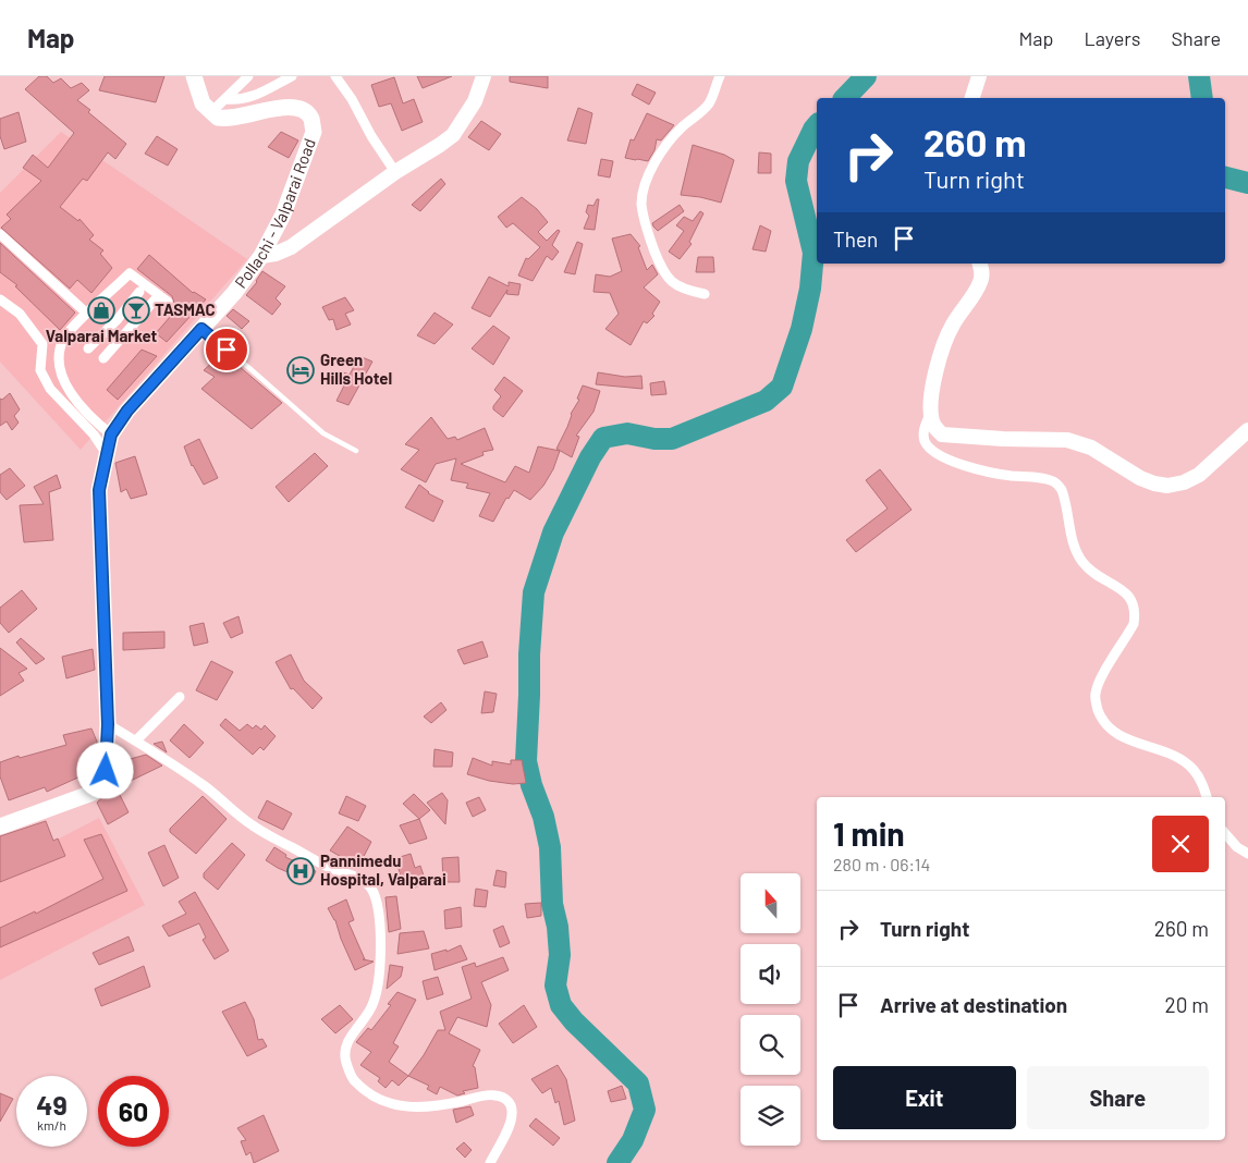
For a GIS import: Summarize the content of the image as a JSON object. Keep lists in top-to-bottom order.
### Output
{
  "streets": {
    "main road": ["Pollachi - Valparai Road"]
  },
  "places": {
    "shop": ["Valparai Market"],
    "bar": ["TASMAC"],
    "hotel": ["Green Hills Hotel"],
    "hospital": ["Pannimedu Hospital, Valparai"]
  },
  "north": "top",
  "page": {
    "header": "Map",
    "nav": ["Map", "Layers", "Share"],
    "turn": ["260 m", "Turn right"],
    "then": "Then",
    "heading": ["1 min", "280 m · 06:14"],
    "list": [
      {
        "name": "Turn right",
        "value": "260 m"
      },
      {
        "name": "Arrive at destination",
        "value": "20 m"
      }
    ],
    "buttons": ["Exit", "Share"],
    "speed": "49 km/h",
    "limit": "60"
  }
}
